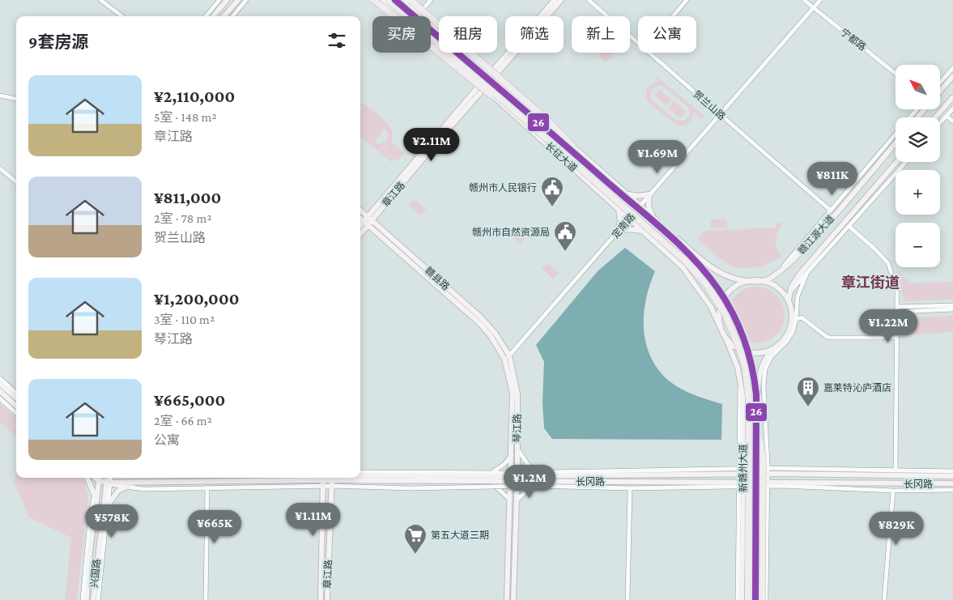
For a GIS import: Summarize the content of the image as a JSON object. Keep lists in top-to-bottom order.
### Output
{
  "streets": {
    "main road": [
      "长征大道",
      "章江路",
      "赣江源大道",
      "赣县路",
      "琴江路",
      "新赣州大道",
      "长冈路",
      "兴国路"
    ],
    "street": ["宁都路", "贺兰山路", "定南路"]
  },
  "crossings": [
    ["宁都路", "定南路"],
    ["贺兰山路", "定南路"],
    ["长征大道", "章江路"],
    ["长征大道", "定南路"],
    ["长征大道", "赣江源大道"],
    ["长征大道", "新赣州大道"],
    ["章江路", "赣县路"],
    ["章江路", "长冈路"],
    ["定南路", "赣县路"],
    ["定南路", "琴江路"],
    ["赣江源大道", "新赣州大道"],
    ["赣县路", "琴江路"],
    ["琴江路", "长冈路"],
    ["新赣州大道", "长冈路"],
    ["长冈路", "兴国路"]
  ],
  "districts": ["章江街道"],
  "places": {
    "public building": ["赣州市人民银行", "赣州市自然资源局"],
    "building": ["嘉莱特沁庐酒店"],
    "supermarket": ["第五大道三期"]
  },
  "lines": ["transit line 26"],
  "north": "top left",
  "page": {
    "chip": [
      "买房",
      "租房",
      "筛选",
      "新上",
      "公寓"
    ],
    "heading": "9套房源",
    "map_buttons": ["+", "−"],
    "list": [
      {
        "name": "¥2,110,000",
        "note": "5室 · 148 m² · 章江路"
      },
      {
        "name": "¥811,000",
        "note": "2室 · 78 m² · 贺兰山路"
      },
      {
        "name": "¥1,200,000",
        "note": "3室 · 110 m² · 琴江路"
      },
      {
        "name": "¥665,000",
        "note": "2室 · 66 m² · 公寓"
      }
    ],
    "price": [
      "¥2.11M",
      "¥1.69M",
      "¥811K",
      "¥1.22M",
      "¥1.2M",
      "¥1.11M",
      "¥578K",
      "¥665K",
      "¥829K"
    ]
  }
}
